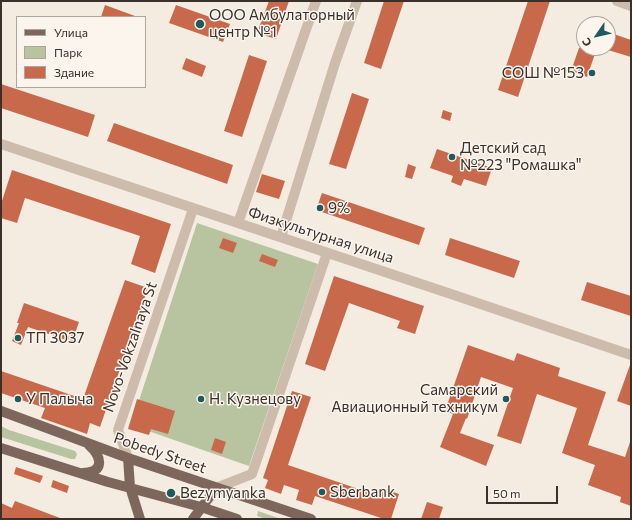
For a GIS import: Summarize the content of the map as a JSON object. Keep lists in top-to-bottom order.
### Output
{
  "streets": {
    "main road": ["Novo-Vokzalnaya St", "Pobedy Street"],
    "street": ["Физкультурная улица"]
  },
  "crossings": [
    ["Физкультурная улица", "Novo-Vokzalnaya St"],
    ["Novo-Vokzalnaya St", "Pobedy Street"]
  ],
  "places": [
    "ООО Амбулаторный центр №1",
    "СОШ №153",
    "Детский сад №223 \"Ромашка\"",
    "9%",
    "ТП 3037",
    "У Палыча",
    "Н. Кузнецову",
    "Самарский Авиационный техникум",
    "Sberbank",
    "Bezymyanka"
  ],
  "legend": ["Улица", "Парк", "Здание"],
  "scale_bar": "50 m",
  "north": "bottom left"
}
